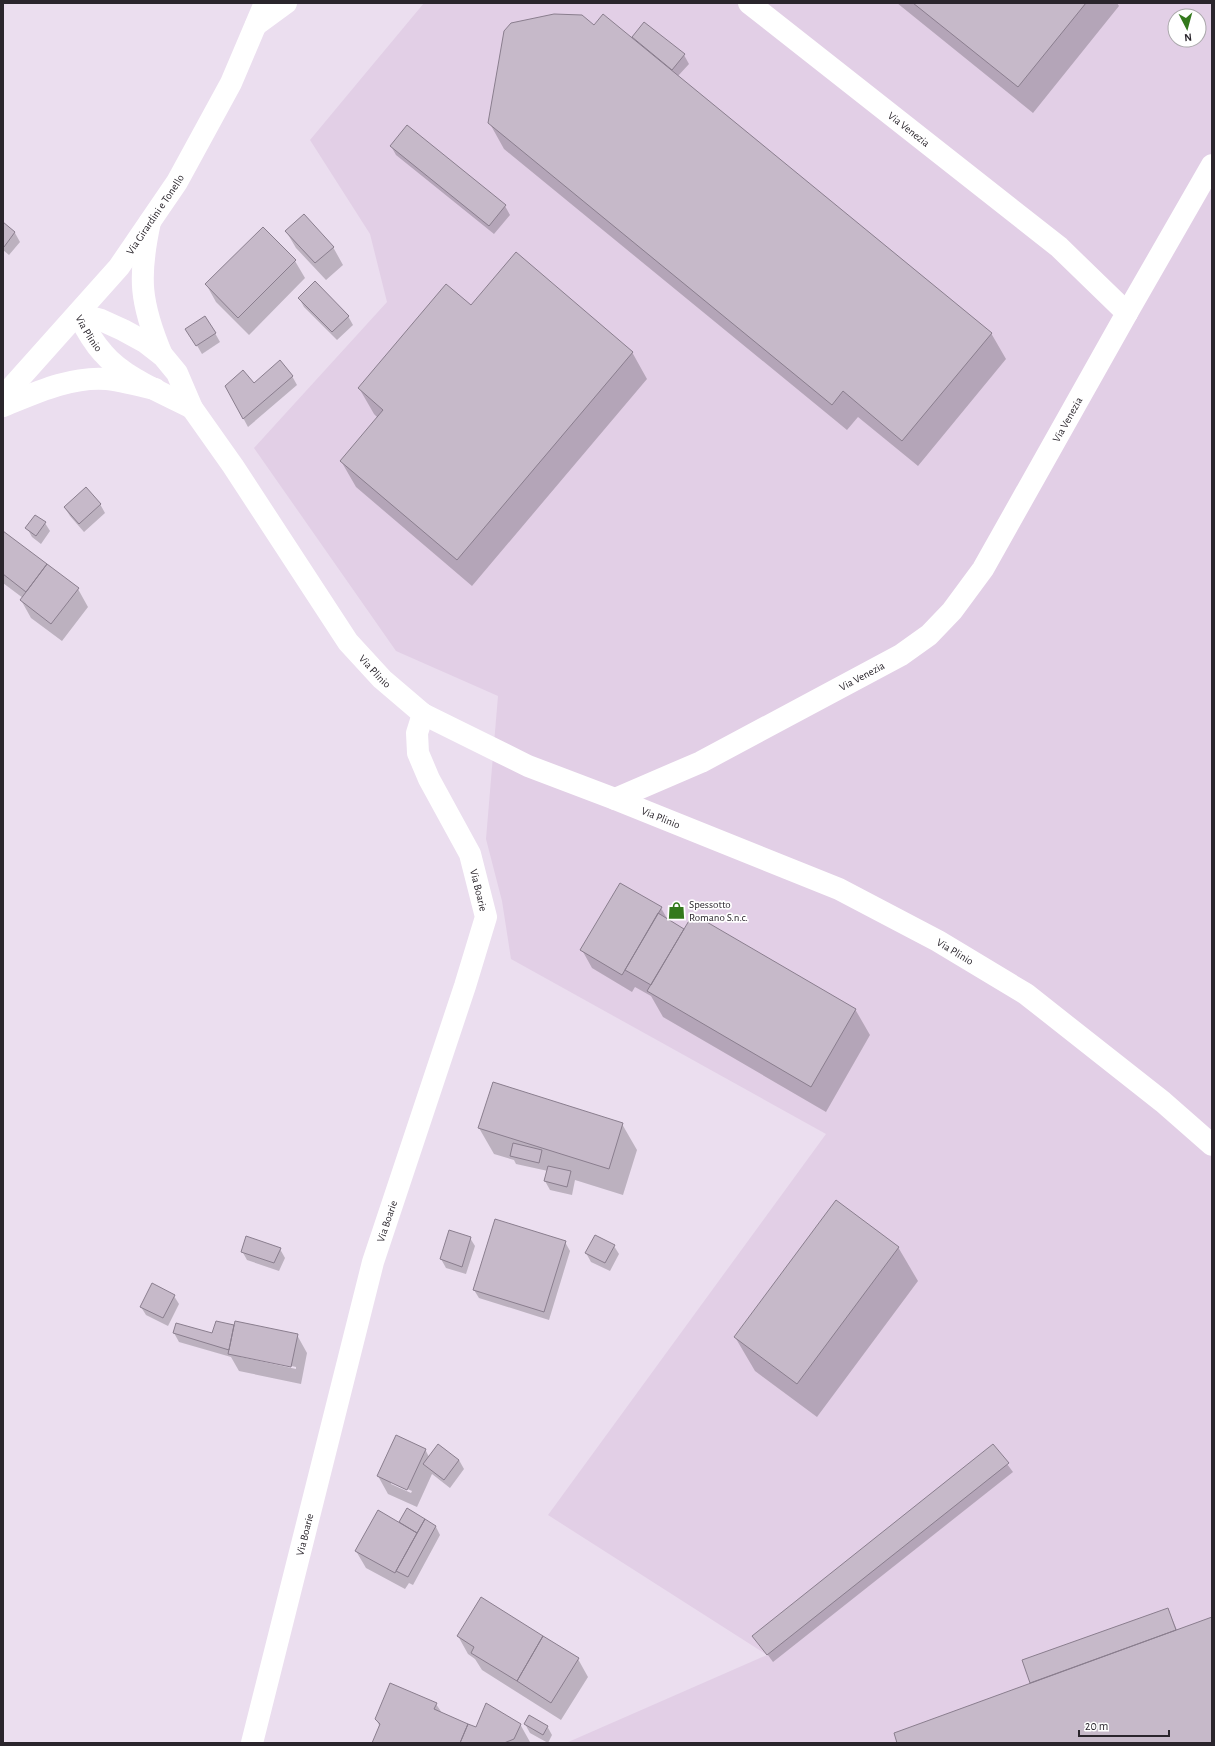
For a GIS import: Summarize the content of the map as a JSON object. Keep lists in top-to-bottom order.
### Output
{
  "streets": {
    "street": [
      "Via Venezia",
      "Via Girardini e Tonello",
      "Via Plinio",
      "Via Boarie"
    ]
  },
  "crossings": [
    ["Via Venezia", "Via Plinio"],
    ["Via Girardini e Tonello", "Via Plinio"],
    ["Via Plinio", "Via Boarie"]
  ],
  "places": {
    "shop": ["Spessotto Romano S.n.c."]
  },
  "scale_bar": "20 m",
  "north": "bottom"
}
